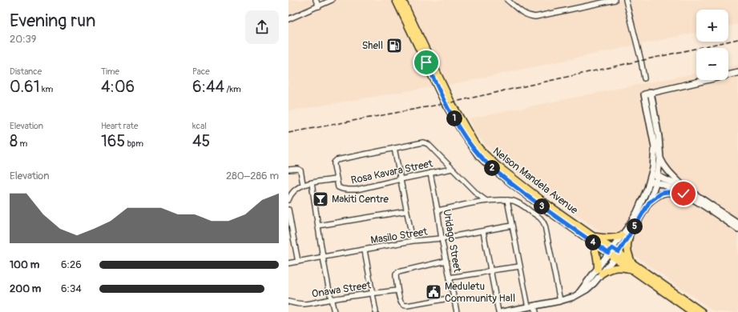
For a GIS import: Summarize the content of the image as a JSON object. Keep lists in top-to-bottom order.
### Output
{
  "streets": {
    "main road": ["Nelson Mandela Avenue"],
    "street": [
      "Rosa Kavara Street",
      "Masilo Street",
      "Uridago Street",
      "Onawa Street"
    ]
  },
  "crossings": [
    ["Rosa Kavara Street", "Uridago Street"],
    ["Masilo Street", "Uridago Street"]
  ],
  "places": {
    "fuel station": ["Shell"],
    "bar": ["Makiti Centre"],
    "public building": ["Meduletu Community Hall"]
  },
  "page": {
    "heading": ["Evening run", "20:39"],
    "map_buttons": ["+", "−"],
    "stats": [
      ["Distance", "0.61 km"],
      ["Time", "4:06"],
      ["Pace", "6:44 /km"],
      ["Elevation", "8 m"],
      ["Heart rate", "165 bpm"],
      ["kcal", "45"]
    ],
    "pins": [
      "1",
      "2",
      "3",
      "5",
      "4"
    ],
    "chart": ["Elevation", "280–286 m"],
    "list": [
      {
        "name": "100 m",
        "note": "6:26"
      },
      {
        "name": "200 m",
        "note": "6:34"
      }
    ]
  }
}
